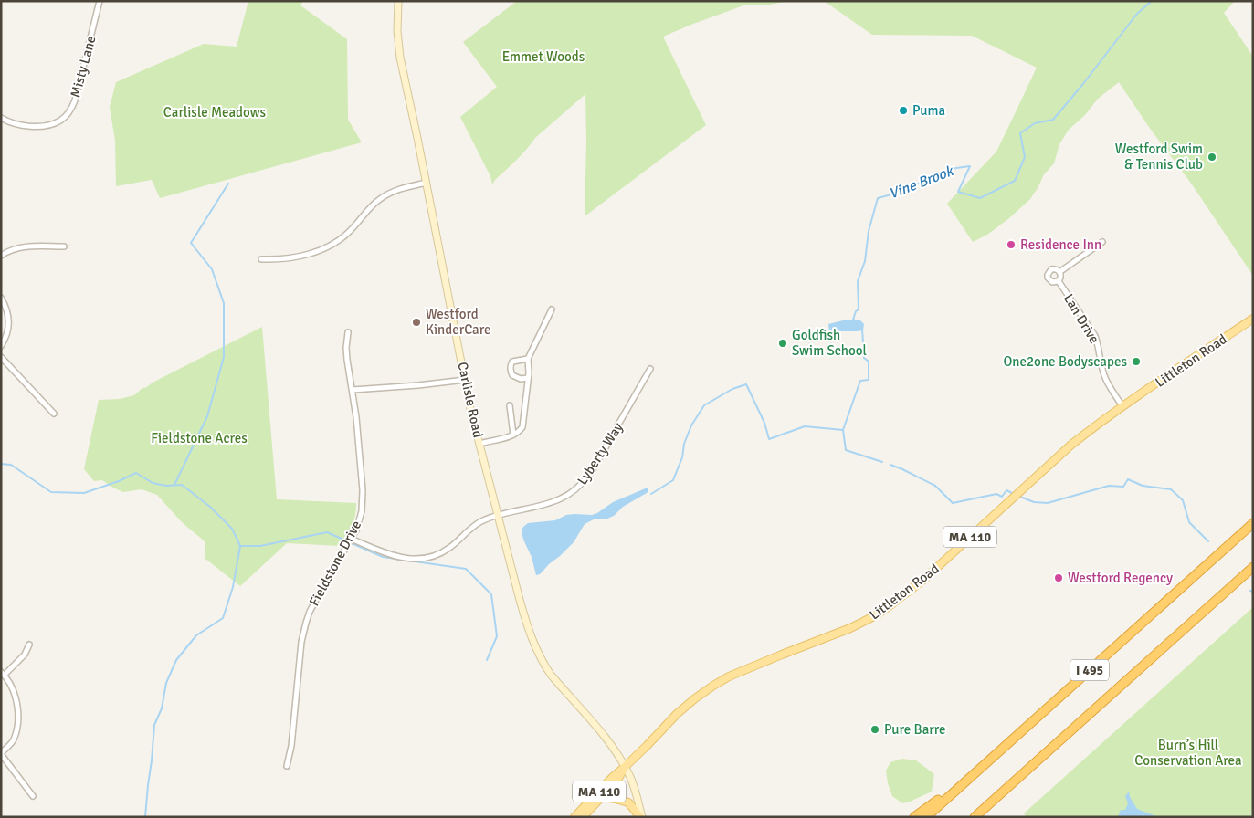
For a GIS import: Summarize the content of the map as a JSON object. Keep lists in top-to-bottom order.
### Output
{
  "streets": {
    "highway": ["I 495"],
    "main road": ["Littleton Road", "Carlisle Road", "MA 110"],
    "street": [
      "Misty Lane",
      "Lan Drive",
      "Lyberty Way",
      "Fieldstone Drive"
    ]
  },
  "crossings": [
    ["Lan Drive", "Littleton Road"],
    ["Littleton Road", "Carlisle Road"],
    ["Carlisle Road", "Lyberty Way"],
    ["Lyberty Way", "Fieldstone Drive"]
  ],
  "water": ["Vine Brook"],
  "parks": [
    "Emmet Woods",
    "Carlisle Meadows",
    "Fieldstone Acres",
    "Burn’s Hill Conservation Area"
  ],
  "places": [
    "Puma",
    "Westford Swim & Tennis Club",
    "Residence Inn",
    "Westford KinderCare",
    "Goldfish Swim School",
    "One2one Bodyscapes",
    "Westford Regency",
    "Pure Barre"
  ]
}
